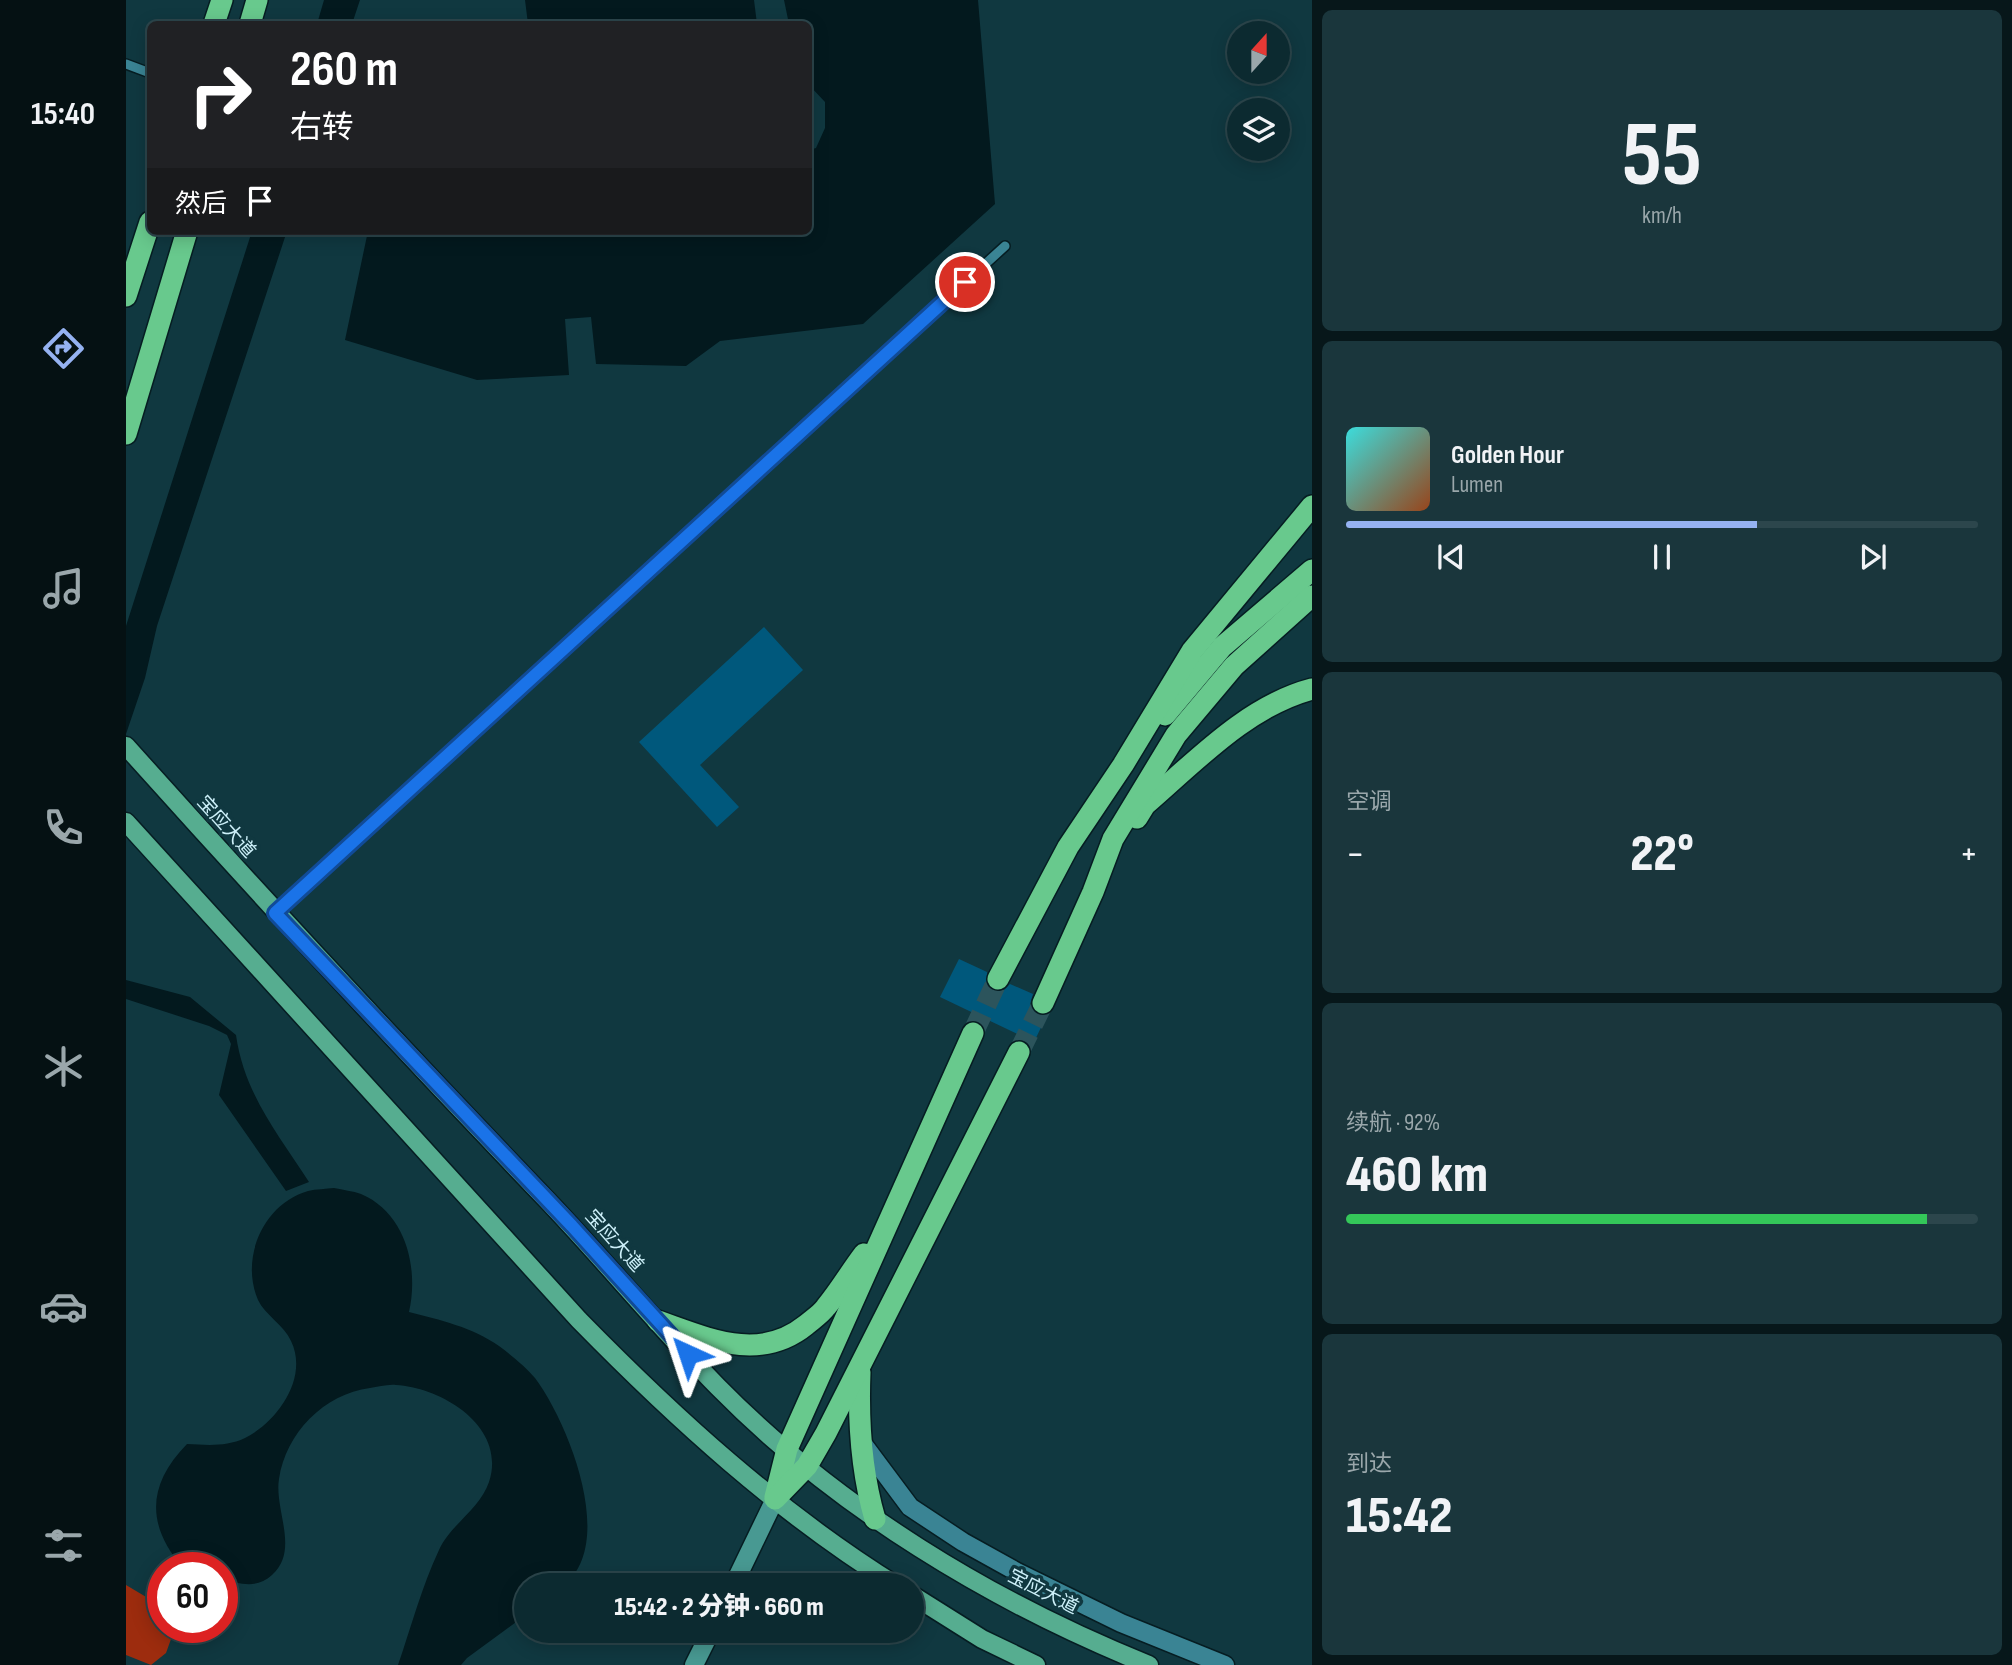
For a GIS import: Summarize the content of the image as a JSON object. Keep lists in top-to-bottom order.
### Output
{
  "streets": {
    "main road": ["宝应大道"]
  },
  "north": "top",
  "page": {
    "tabs": "15:40",
    "tile": [
      ["55", "km/h"],
      "空调",
      ["续航 · 92%", "460 km"],
      ["到达", "15:42"]
    ],
    "turn": ["260 m", "右转"],
    "then": "然后",
    "song": ["Golden Hour", "Lumen"],
    "heat": ["−", "22°", "+"],
    "limit": "60",
    "trip": "15:42 · 2 分钟 · 660 m"
  }
}
